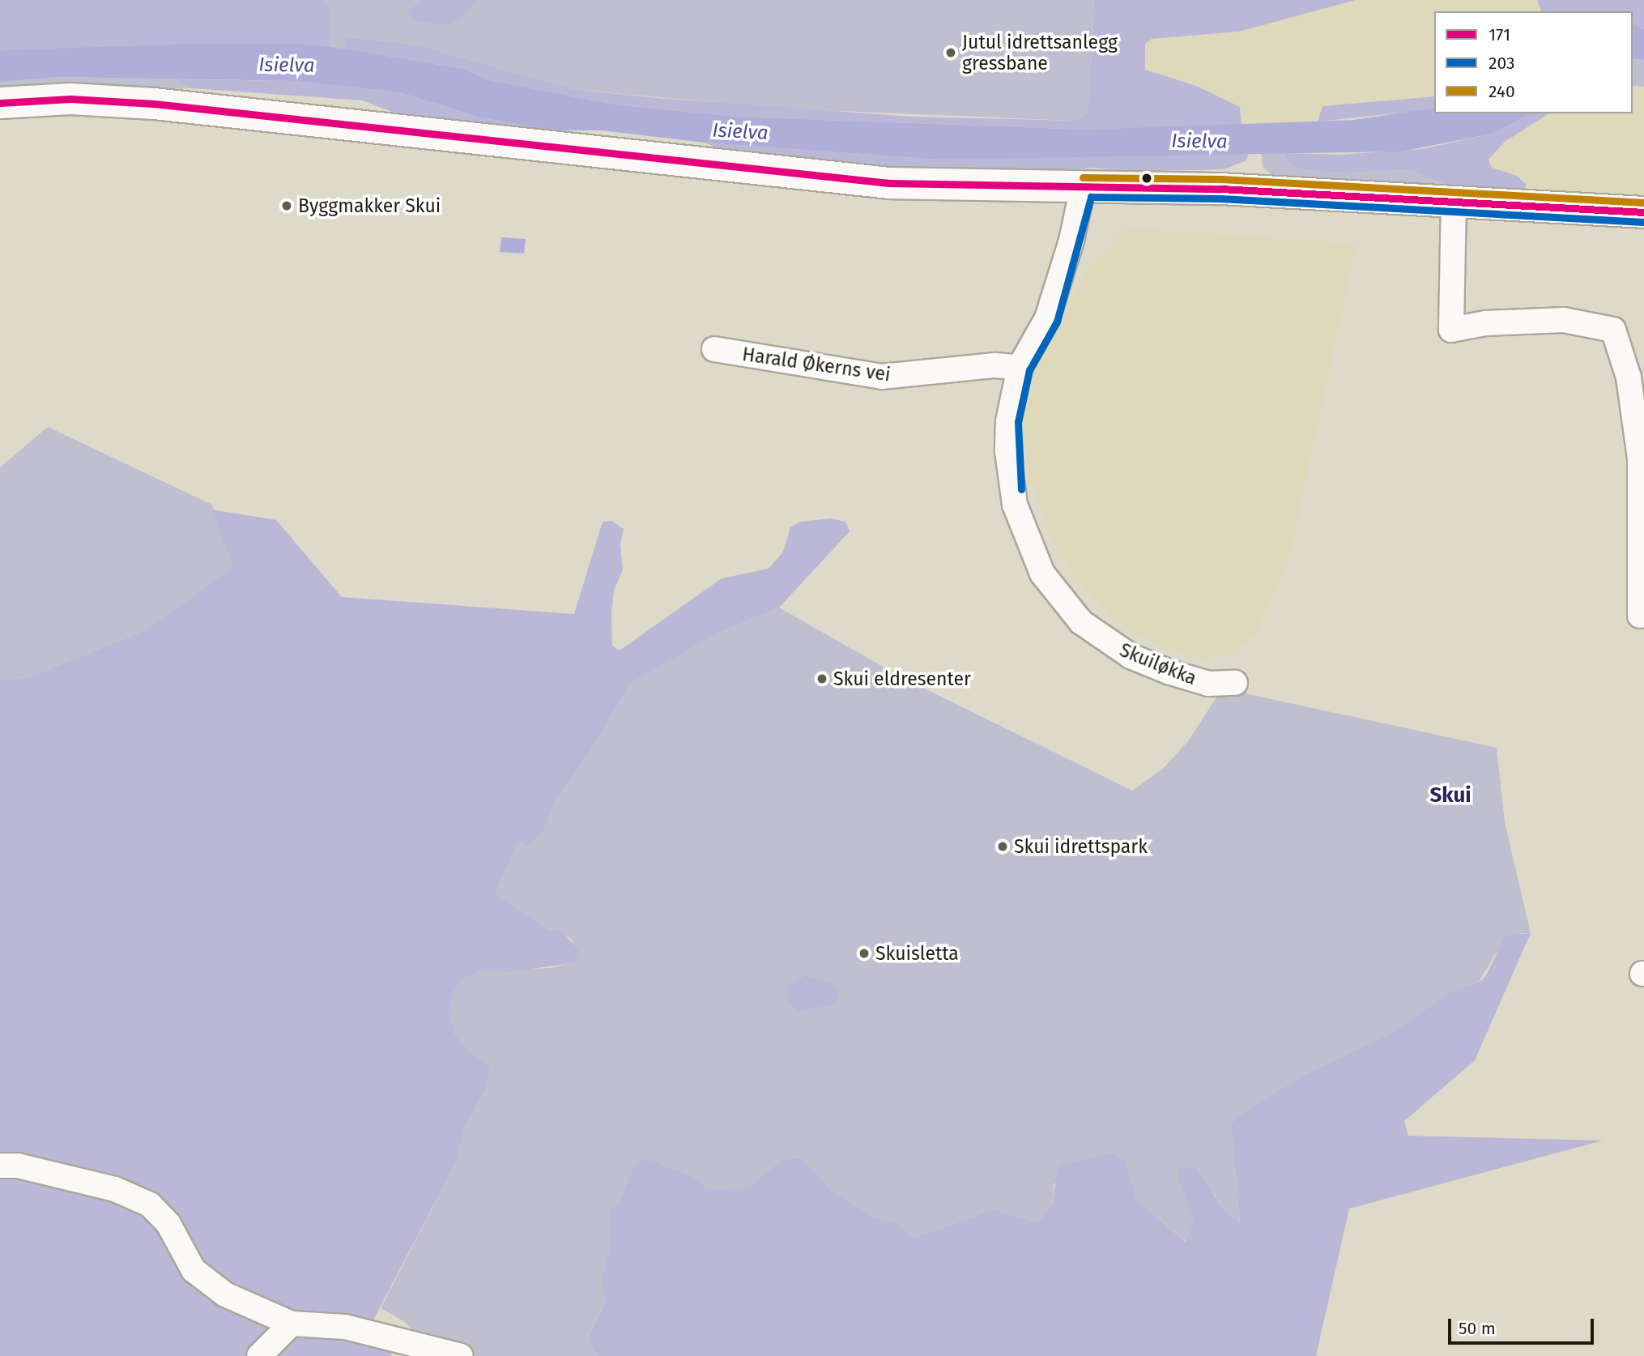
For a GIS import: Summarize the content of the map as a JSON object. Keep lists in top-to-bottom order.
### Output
{
  "streets": {
    "street": ["Harald Økerns vei", "Skuiløkka"]
  },
  "crossings": [
    ["Harald Økerns vei", "Skuiløkka"]
  ],
  "districts": ["Skui"],
  "water": ["Isielva"],
  "places": [
    "Jutul idrettsanlegg gressbane",
    "Byggmakker Skui",
    "Skui eldresenter",
    "Skui idrettspark",
    "Skuisletta"
  ],
  "lines": ["transit line 171", "transit line 240", "transit line 203"],
  "legend": ["171", "203", "240"],
  "scale_bar": "50 m"
}
